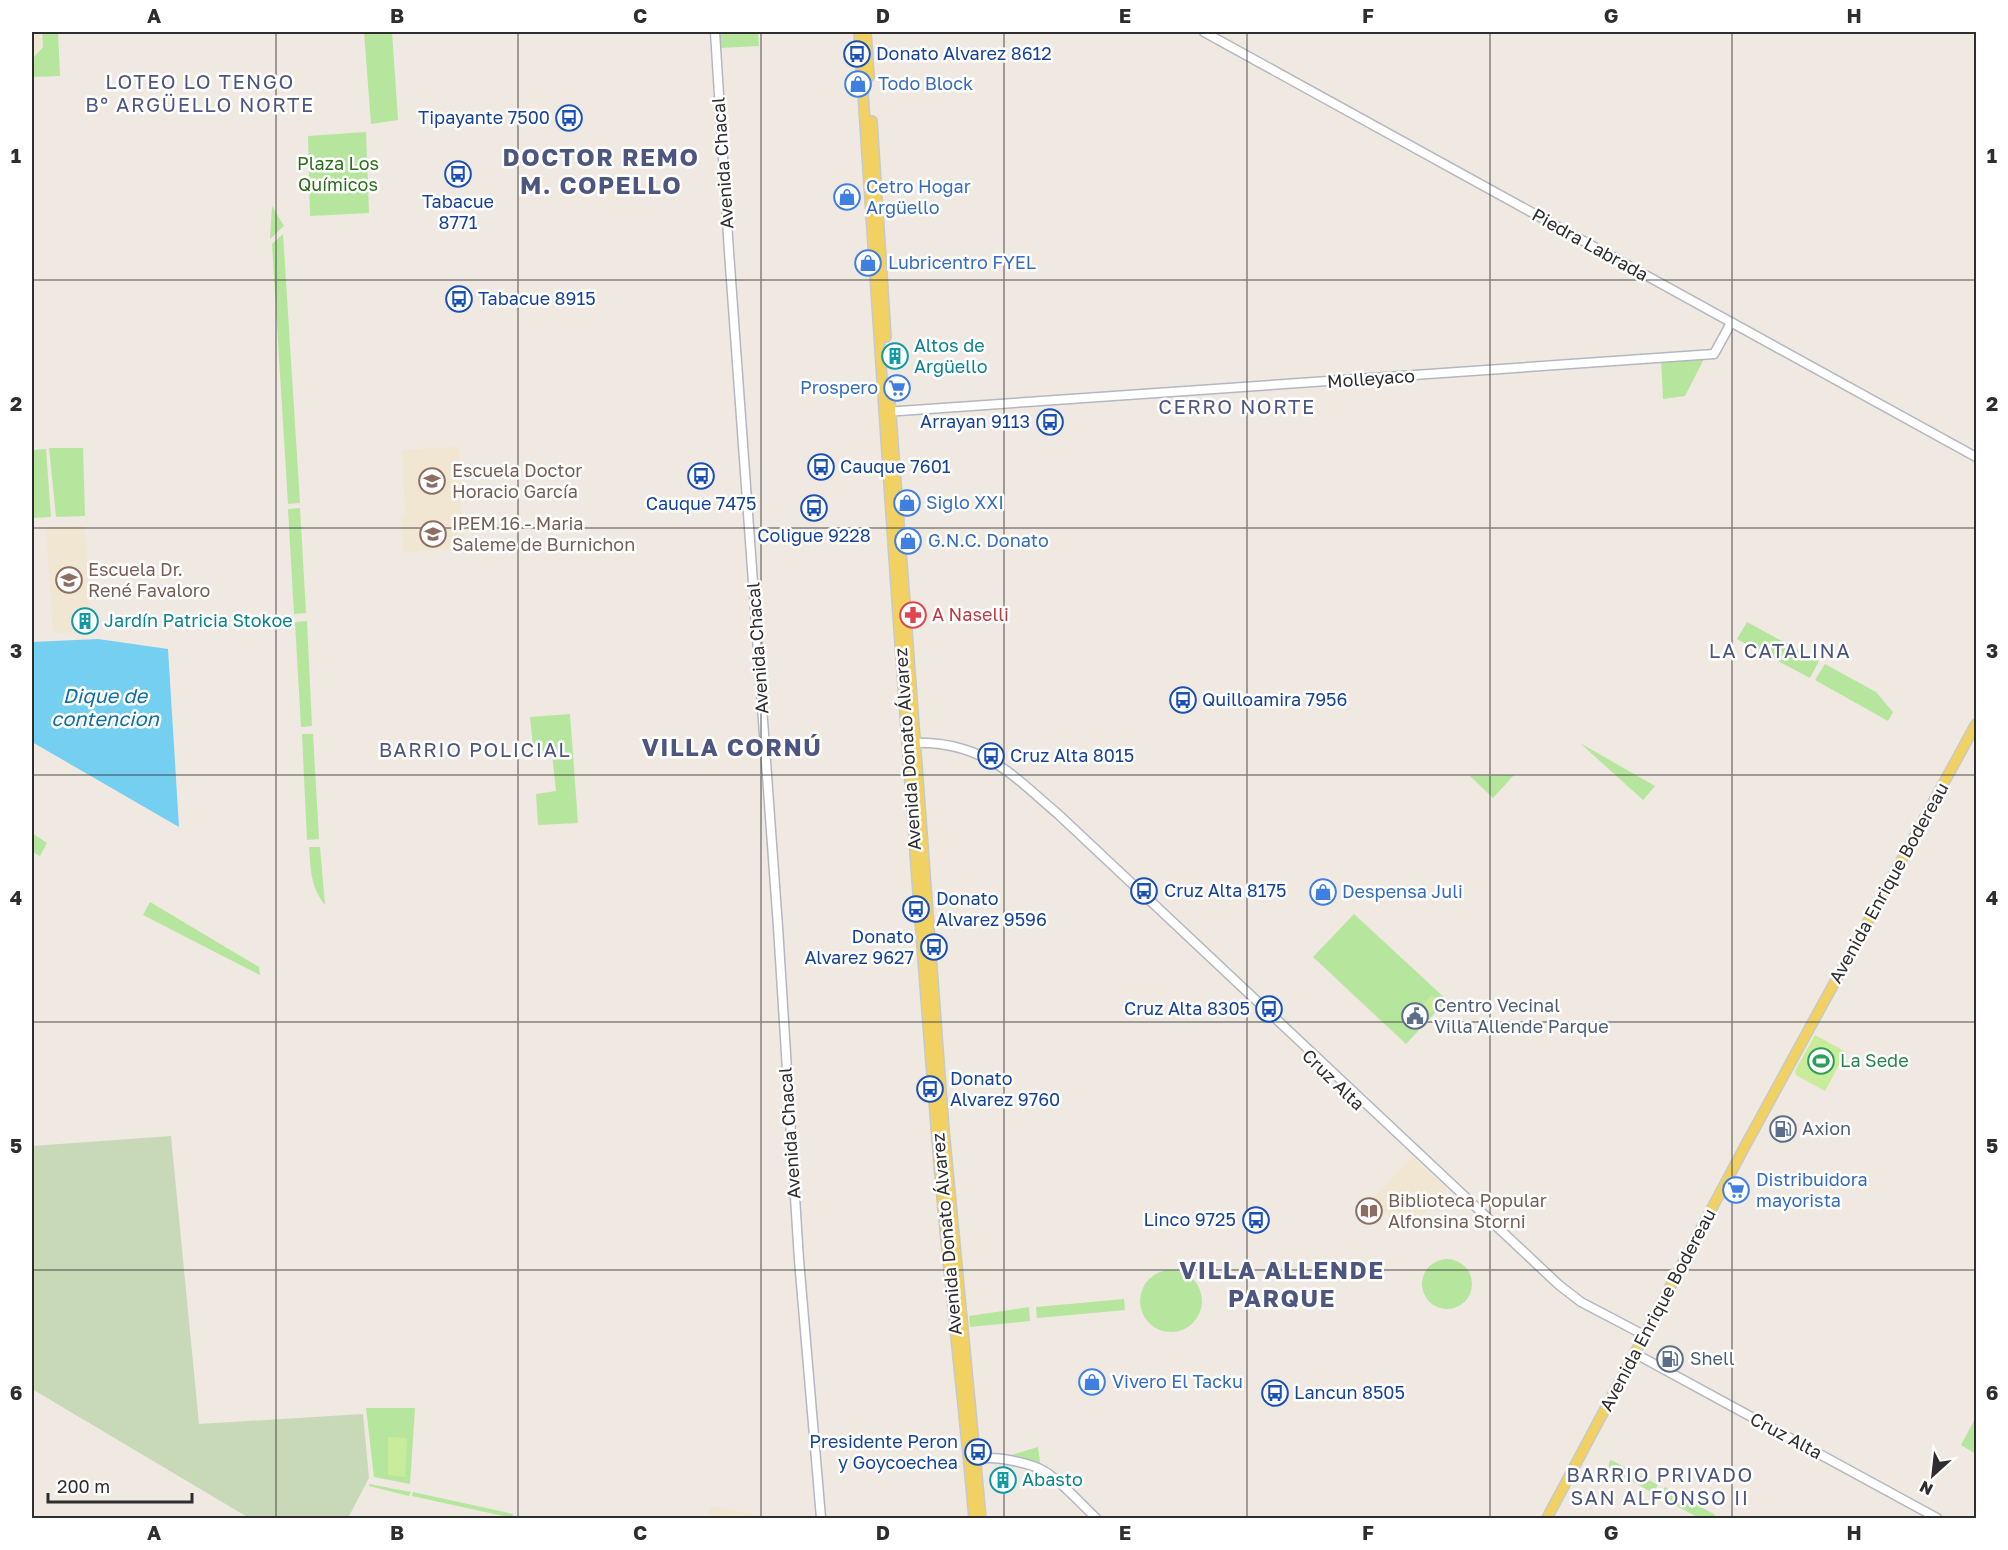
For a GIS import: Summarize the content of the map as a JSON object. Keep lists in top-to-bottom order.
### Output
{
  "streets": {
    "main road": [
      "Avenida Chacal",
      "Piedra Labrada",
      "Molleyaco",
      "Avenida Donato Álvarez",
      "Avenida Enrique Bodereau",
      "Cruz Alta"
    ]
  },
  "crossings": [
    ["Piedra Labrada", "Molleyaco"],
    ["Molleyaco", "Avenida Donato Álvarez"],
    ["Avenida Donato Álvarez", "Cruz Alta"],
    ["Avenida Enrique Bodereau", "Cruz Alta"]
  ],
  "districts": [
    "LOTEO LO TENGO B° ARGÜELLO NORTE",
    "DOCTOR REMO M. COPELLO",
    "CERRO NORTE",
    "LA CATALINA",
    "VILLA CORNÚ",
    "BARRIO POLICIAL",
    "VILLA ALLENDE PARQUE",
    "BARRIO PRIVADO SAN ALFONSO II"
  ],
  "water": ["Dique de contencion"],
  "parks": ["Plaza Los Químicos"],
  "places": {
    "bus stop": [
      "Donato Alvarez 8612",
      "Tipayante 7500",
      "Tabacue 8771",
      "Tabacue 8915",
      "Arrayan 9113",
      "Cauque 7601",
      "Cauque 7475",
      "Coligue 9228",
      "Quilloamira 7956",
      "Cruz Alta 8015",
      "Cruz Alta 8175",
      "Donato Alvarez 9596",
      "Donato Alvarez 9627",
      "Cruz Alta 8305",
      "Donato Alvarez 9760",
      "Linco 9725",
      "Lancun 8505",
      "Presidente Peron y Goycoechea"
    ],
    "shop": [
      "Todo Block",
      "Cetro Hogar Argüello",
      "Lubricentro FYEL",
      "Siglo XXI",
      "G.N.C. Donato",
      "Despensa Juli",
      "Vivero El Tacku"
    ],
    "building": ["Altos de Argüello", "Jardín Patricia Stokoe", "Abasto"],
    "supermarket": ["Prospero", "Distribuidora mayorista"],
    "school or university": ["Escuela Doctor Horacio García", "IPEM 16 - Maria Saleme de Burnichon", "Escuela Dr. René Favaloro"],
    "pharmacy": ["A Naselli"],
    "public building": ["Centro Vecinal Villa Allende Parque"],
    "sports": ["La Sede"],
    "fuel station": ["Axion", "Shell"],
    "library": ["Biblioteca Popular Alfonsina Storni"]
  },
  "scale_bar": "200 m",
  "north": "bottom left",
  "grid": {
    "columns": [
      "A",
      "B",
      "C",
      "D",
      "E",
      "F",
      "G",
      "H"
    ],
    "rows": [
      "1",
      "2",
      "3",
      "4",
      "5",
      "6"
    ]
  }
}
